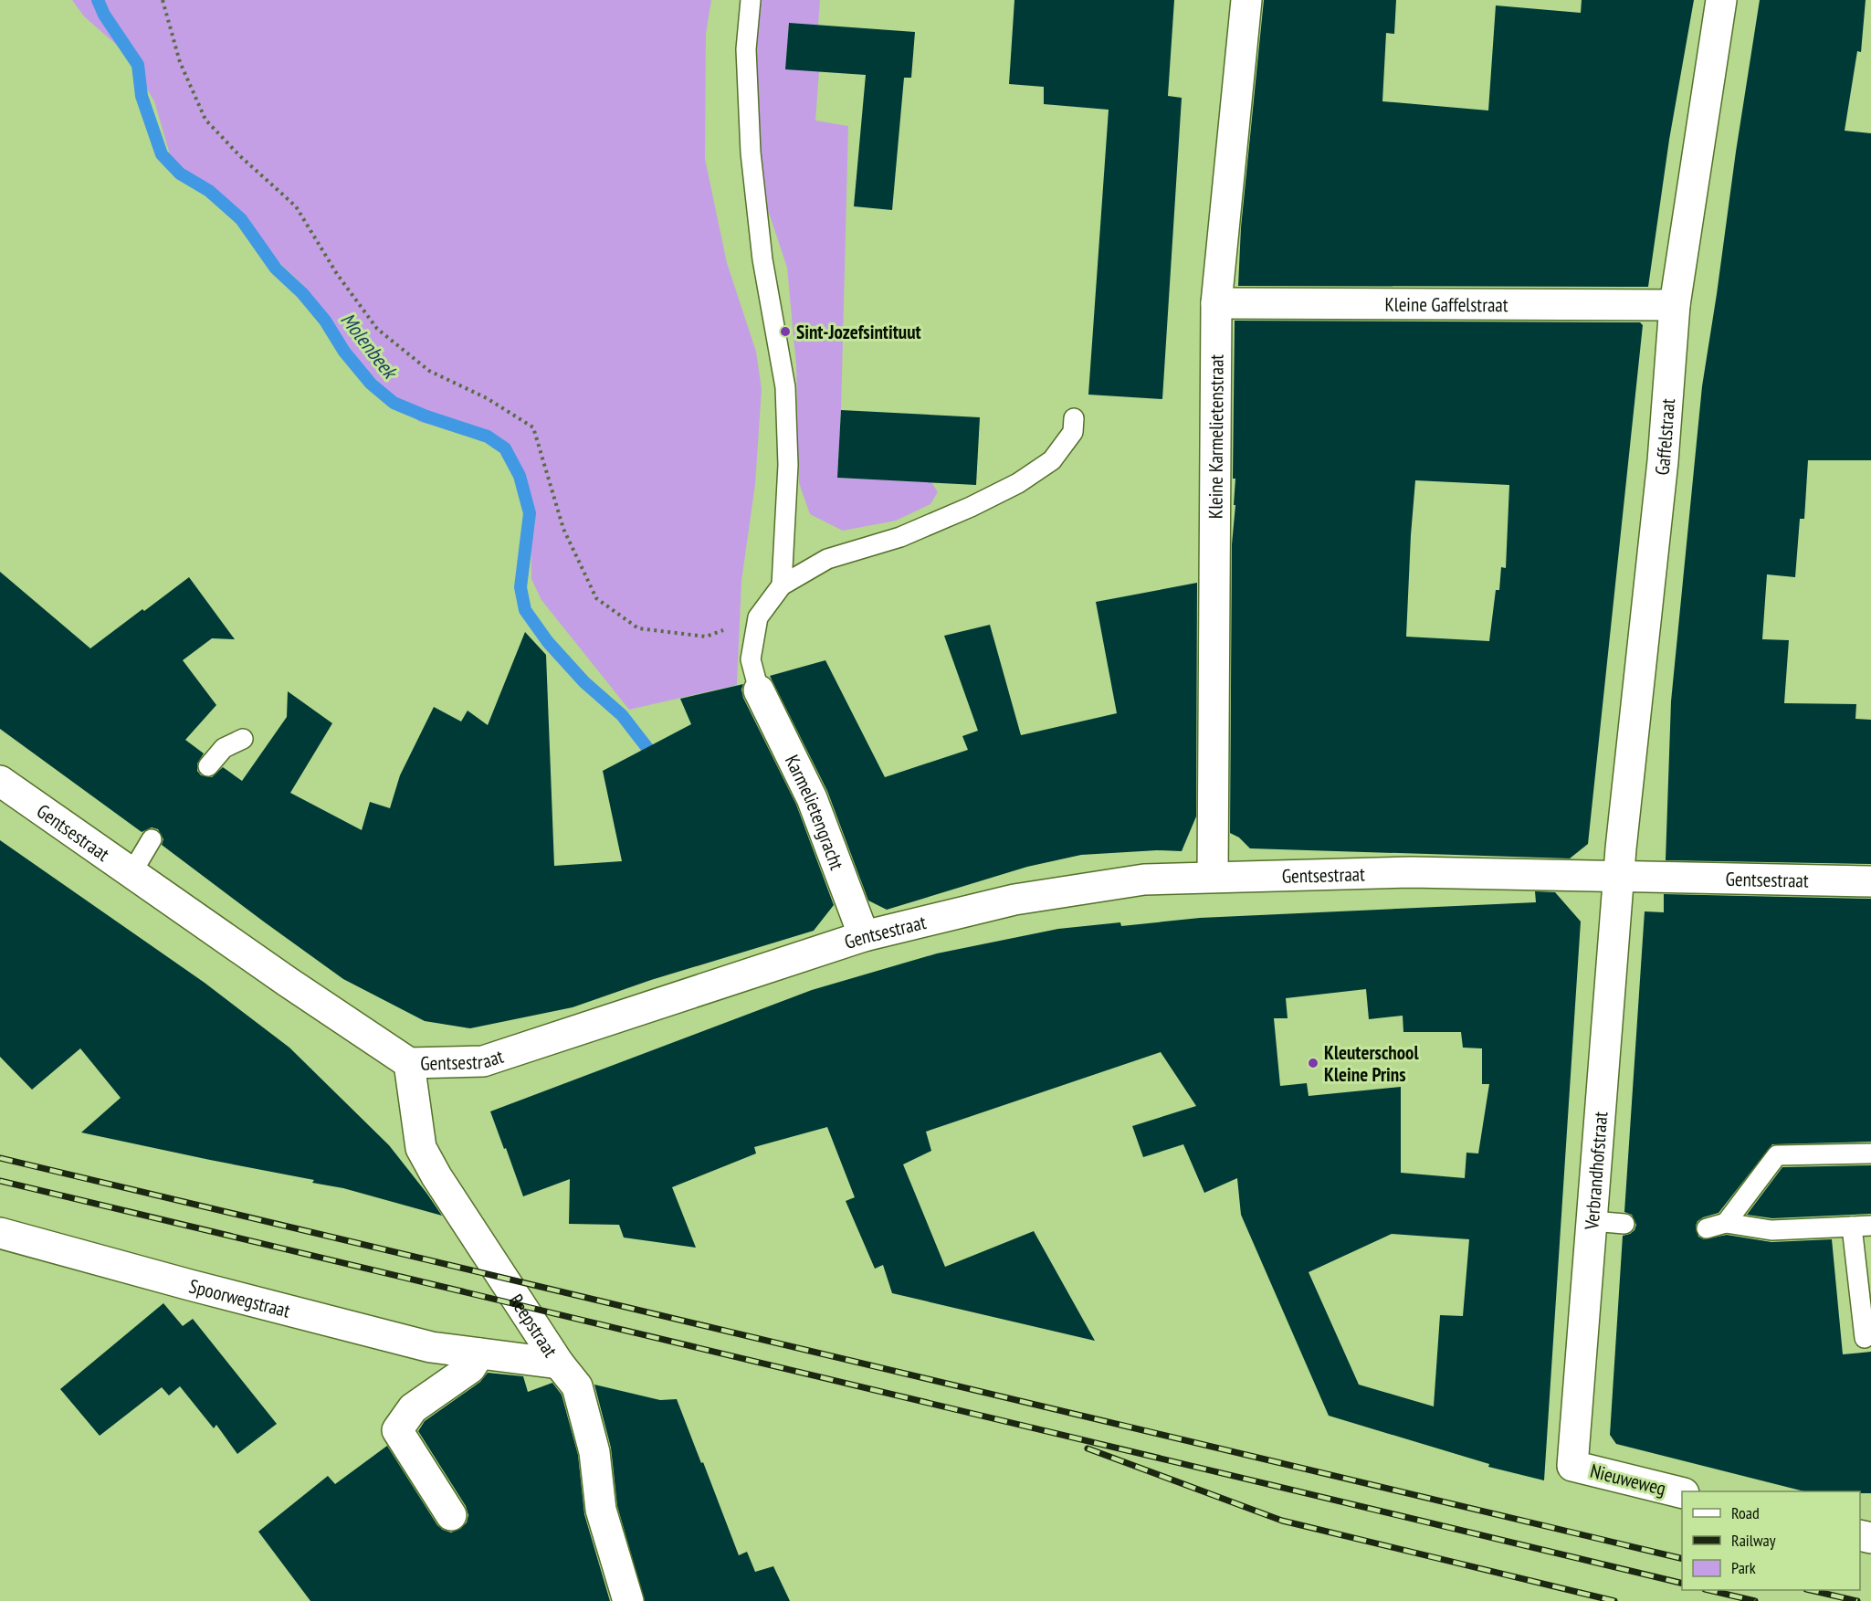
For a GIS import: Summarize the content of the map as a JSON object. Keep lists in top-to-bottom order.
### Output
{
  "streets": {
    "street": [
      "Kleine Gaffelstraat",
      "Gaffelstraat",
      "Kleine Karmelietenstraat",
      "Karmelietengracht",
      "Gentsestraat",
      "Verbrandhofstraat",
      "Spoorwegstraat",
      "Reepstraat",
      "Nieuweweg"
    ]
  },
  "crossings": [
    ["Kleine Gaffelstraat", "Gaffelstraat"],
    ["Kleine Gaffelstraat", "Kleine Karmelietenstraat"],
    ["Gaffelstraat", "Gentsestraat"],
    ["Gaffelstraat", "Verbrandhofstraat"],
    ["Kleine Karmelietenstraat", "Gentsestraat"],
    ["Karmelietengracht", "Gentsestraat"],
    ["Gentsestraat", "Verbrandhofstraat"],
    ["Gentsestraat", "Reepstraat"],
    ["Verbrandhofstraat", "Nieuweweg"],
    ["Spoorwegstraat", "Reepstraat"]
  ],
  "water": ["Molenbeek"],
  "places": ["Sint-Jozefsintituut", "Kleuterschool Kleine Prins"],
  "legend": ["Road", "Railway", "Park"]
}
